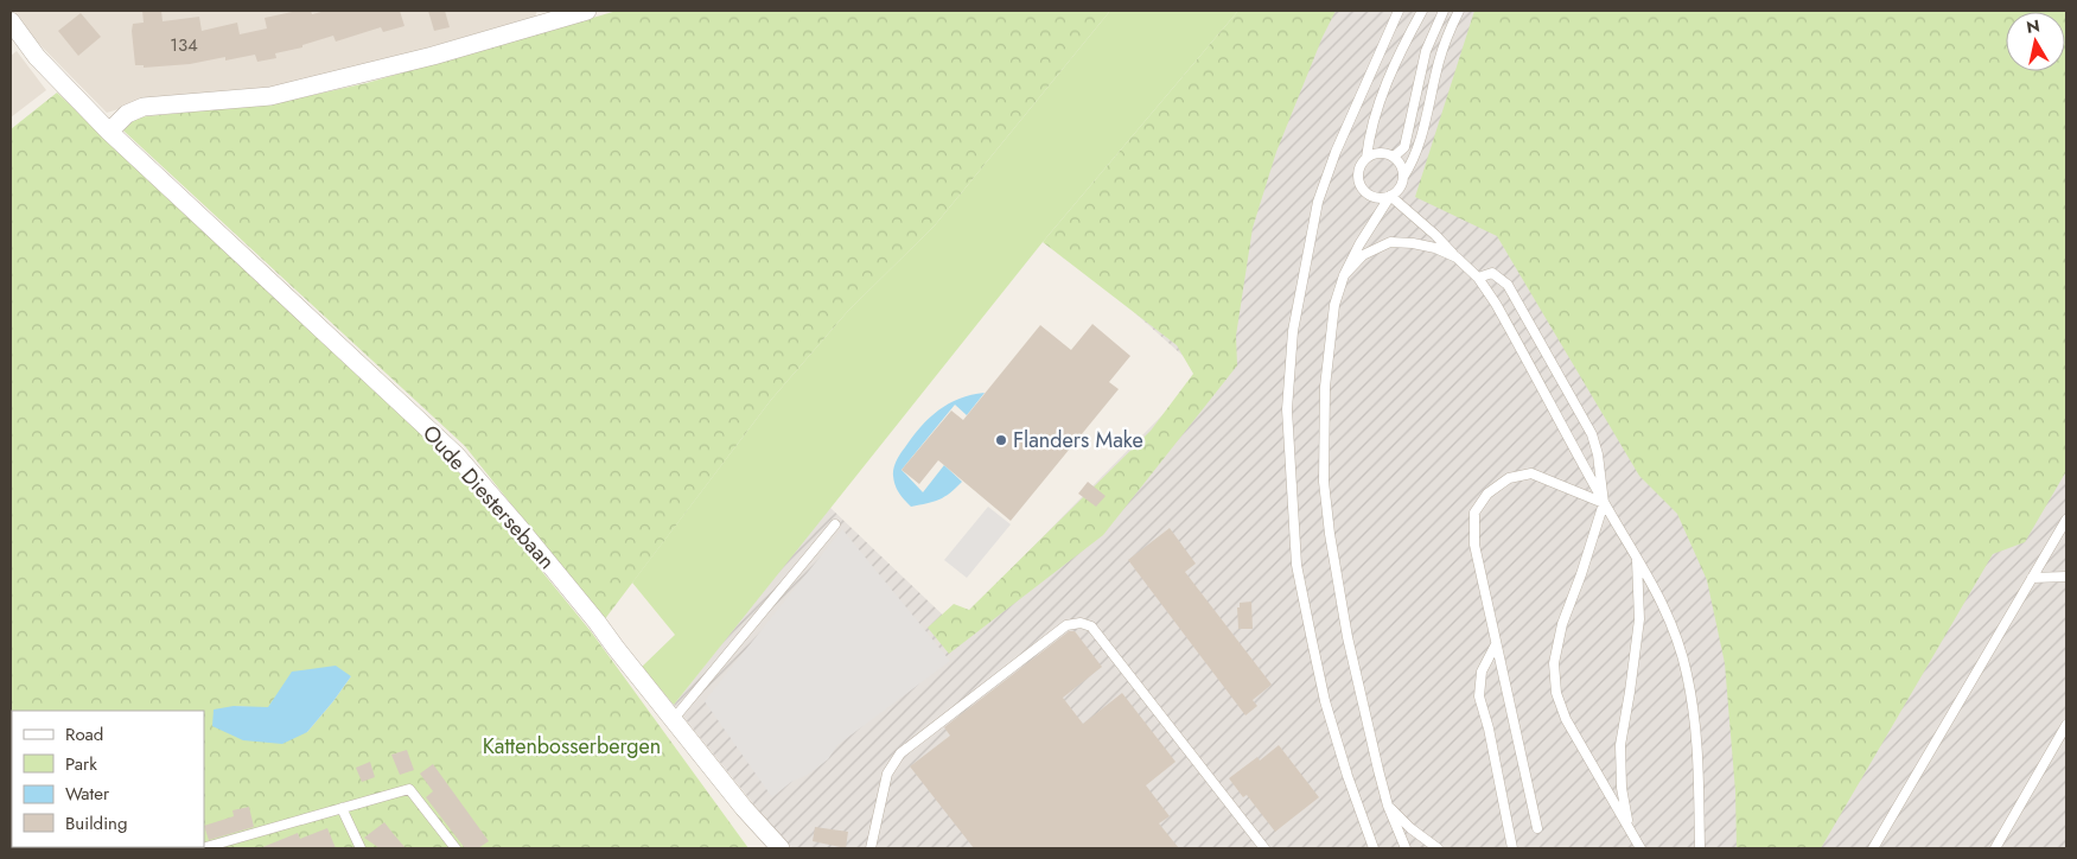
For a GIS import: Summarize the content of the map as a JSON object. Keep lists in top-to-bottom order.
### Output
{
  "streets": {
    "street": ["Oude Diestersebaan"]
  },
  "parks": ["Kattenbosserbergen"],
  "places": ["Flanders Make"],
  "house_numbers": ["134"],
  "legend": [
    "Road",
    "Park",
    "Water",
    "Building"
  ],
  "north": "top"
}
